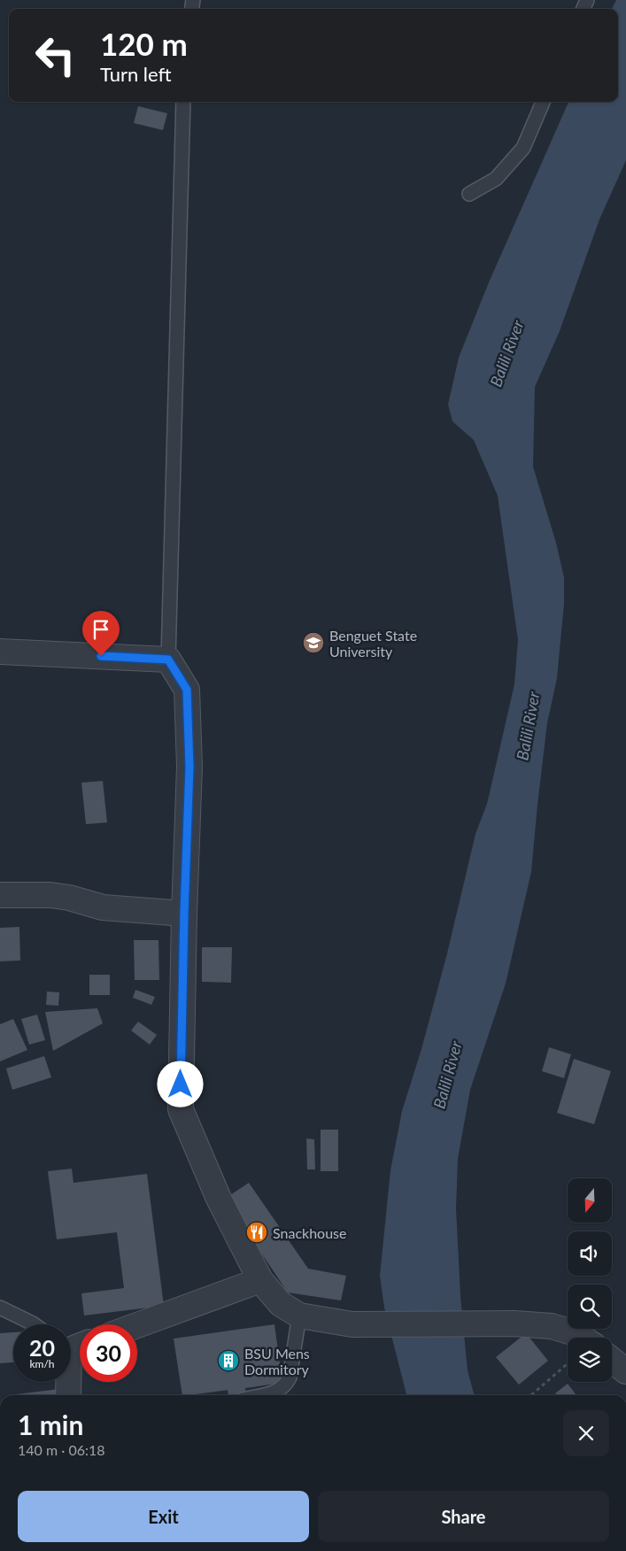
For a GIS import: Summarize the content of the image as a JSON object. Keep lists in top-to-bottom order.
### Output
{
  "water": ["Balili River"],
  "places": {
    "school or university": ["Benguet State University"],
    "restaurant": ["Snackhouse"],
    "building": ["BSU Mens Dormitory"]
  },
  "north": "bottom",
  "page": {
    "turn": ["120 m", "Turn left"],
    "speed": "20 km/h",
    "limit": "30",
    "heading": ["1 min", "140 m · 06:18"],
    "buttons": ["Exit", "Share"]
  }
}
